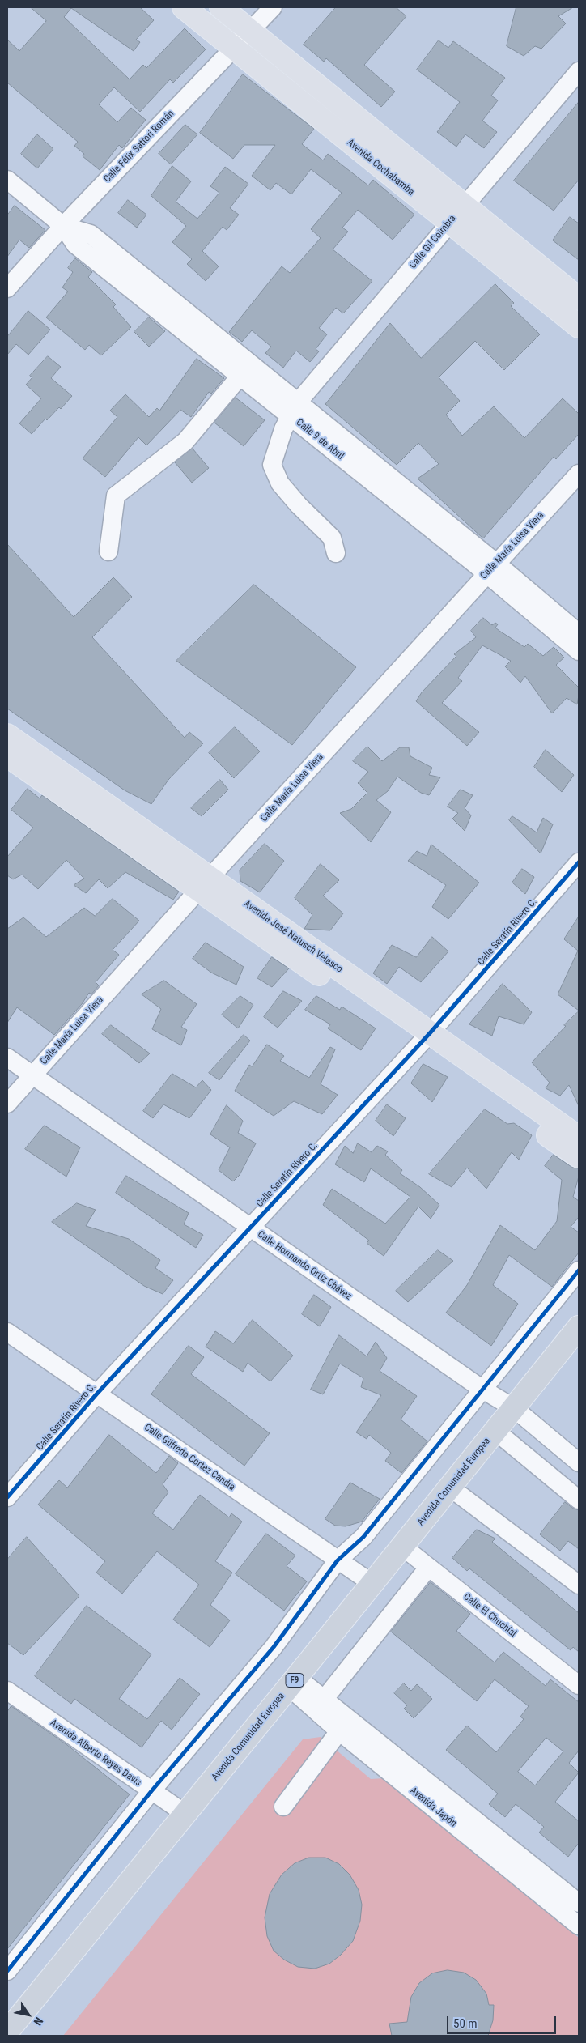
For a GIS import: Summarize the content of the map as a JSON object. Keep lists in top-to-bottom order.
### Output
{
  "streets": {
    "highway": ["Avenida Comunidad Europea", "F9"],
    "main road": ["Avenida Cochabamba", "Avenida José Natusch Velasco"],
    "street": [
      "Calle Félix Sattori Román",
      "Calle Gil Coimbra",
      "Calle 9 de Abril",
      "Calle María Luisa Viera",
      "Calle Serafín Rivero C.",
      "Calle Hormando Ortiz Chávez",
      "Calle Gilfredo Cortez Candia",
      "Calle El Chuchial",
      "Avenida Alberto Reyes Davis",
      "Avenida Japón"
    ]
  },
  "crossings": [
    ["Calle Félix Sattori Román", "Avenida Cochabamba"],
    ["Calle Félix Sattori Román", "Calle 9 de Abril"],
    ["Avenida Cochabamba", "Calle Gil Coimbra"],
    ["Calle Gil Coimbra", "Calle 9 de Abril"],
    ["Calle 9 de Abril", "Calle María Luisa Viera"],
    ["Calle María Luisa Viera", "Avenida José Natusch Velasco"],
    ["Calle María Luisa Viera", "Calle Hormando Ortiz Chávez"],
    ["Calle Serafín Rivero C.", "Avenida José Natusch Velasco"],
    ["Calle Serafín Rivero C.", "Calle Hormando Ortiz Chávez"],
    ["Calle Serafín Rivero C.", "Calle Gilfredo Cortez Candia"],
    ["Calle Hormando Ortiz Chávez", "Avenida Comunidad Europea"],
    ["Calle Gilfredo Cortez Candia", "Avenida Comunidad Europea"],
    ["Avenida Comunidad Europea", "Calle El Chuchial"],
    ["Avenida Comunidad Europea", "Avenida Alberto Reyes Davis"],
    ["Avenida Comunidad Europea", "Avenida Japón"]
  ],
  "scale_bar": "50 m",
  "north": "bottom right"
}
